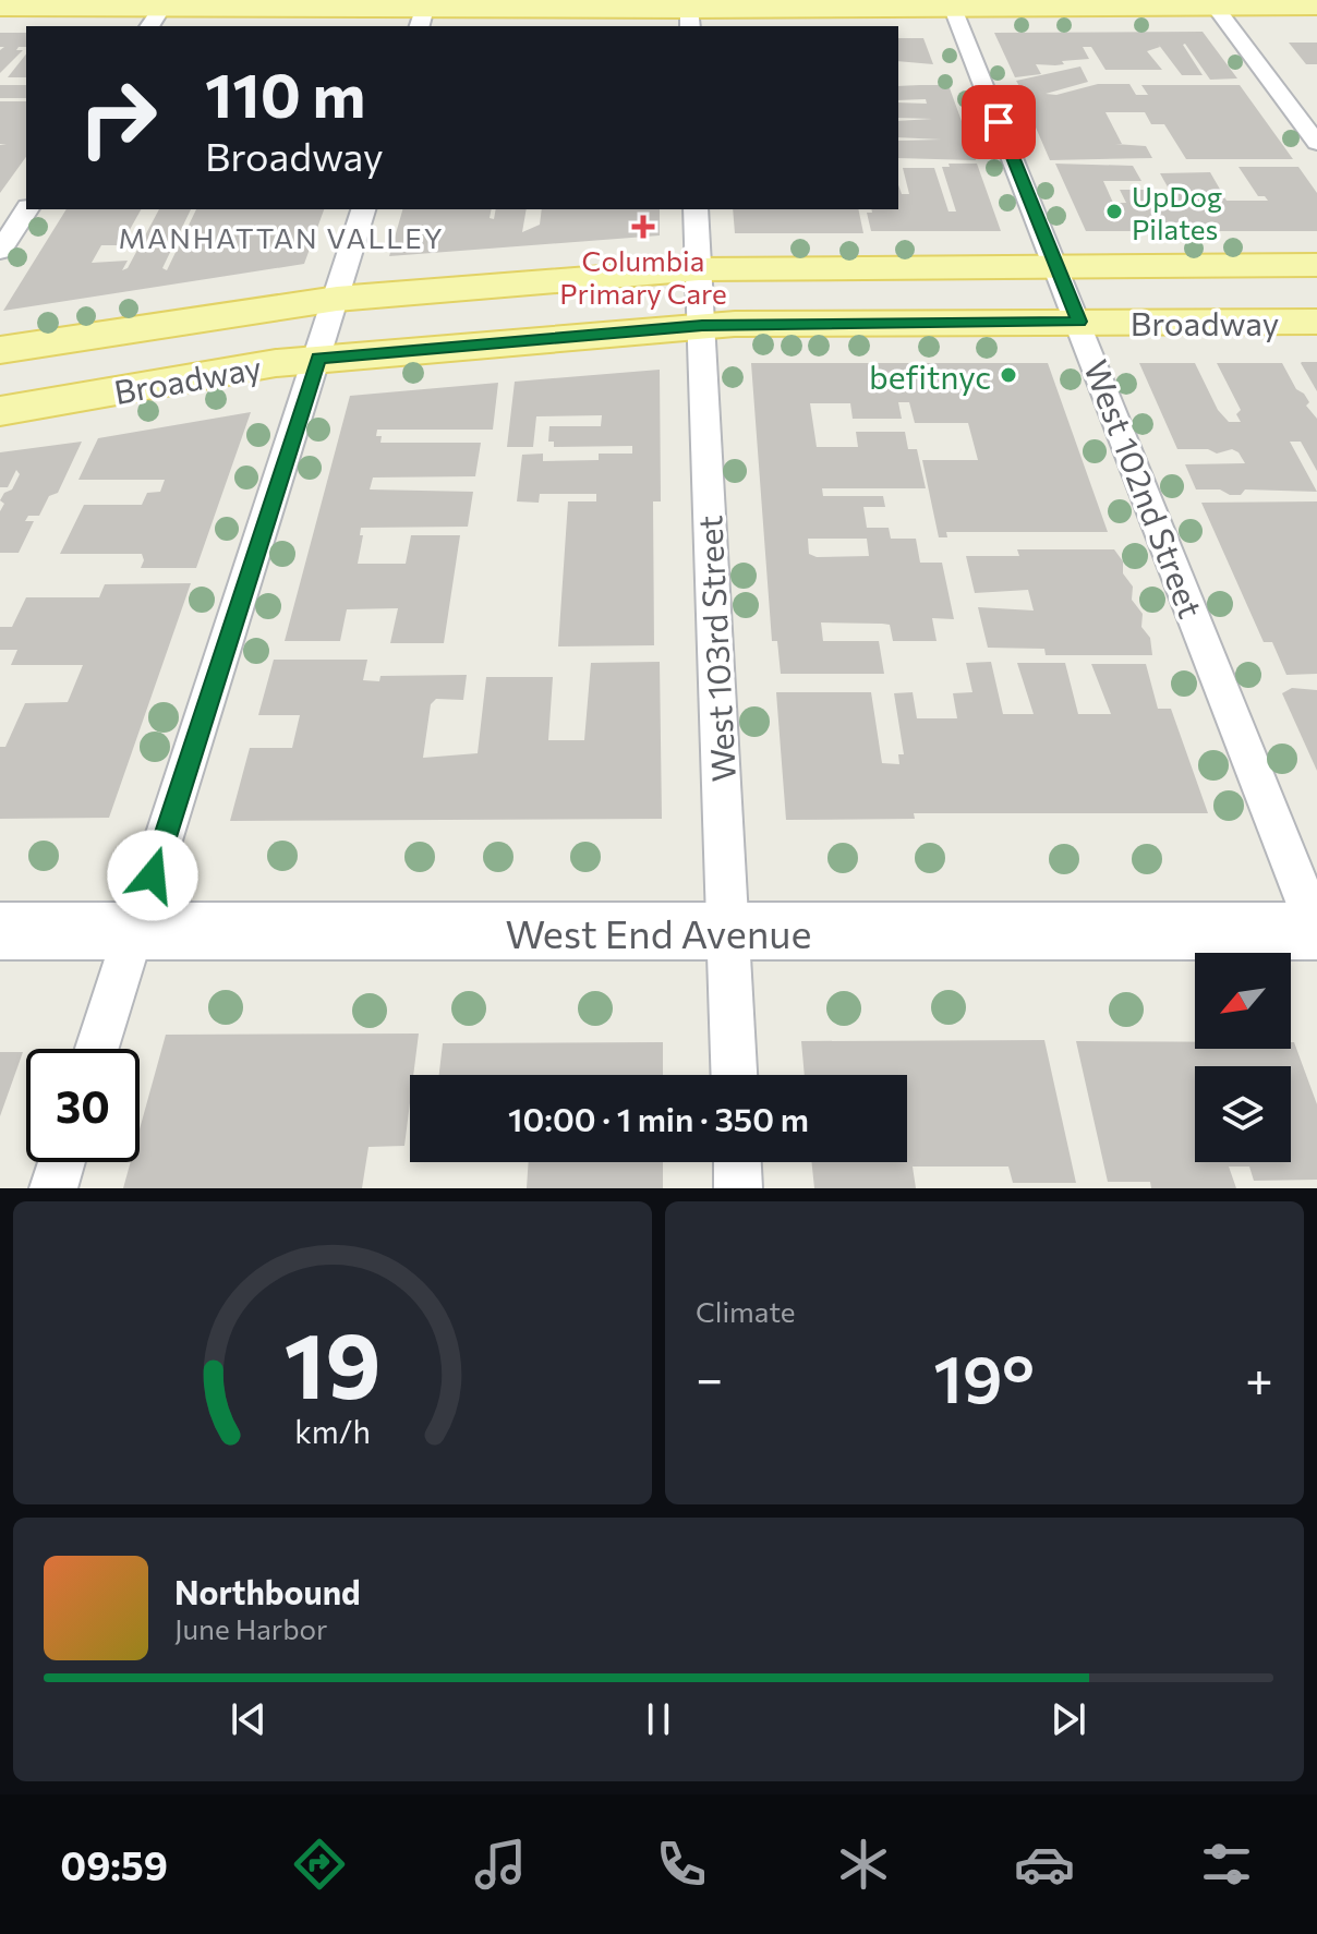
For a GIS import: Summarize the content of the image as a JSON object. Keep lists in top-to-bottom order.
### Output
{
  "streets": {
    "main road": ["Broadway"],
    "street": ["West 102nd Street", "West 103rd Street", "West End Avenue"]
  },
  "crossings": [
    ["Broadway", "West 102nd Street"],
    ["Broadway", "West 103rd Street"],
    ["West 102nd Street", "West End Avenue"],
    ["West 103rd Street", "West End Avenue"]
  ],
  "districts": ["MANHATTAN VALLEY"],
  "places": {
    "other": ["UpDog Pilates", "befitnyc"],
    "health": ["Columbia Primary Care"]
  },
  "north": "bottom left",
  "page": {
    "turn": ["110 m", "Broadway"],
    "limit": "30",
    "trip": "10:00 · 1 min · 350 m",
    "tile": "Climate",
    "heat": ["−", "19°", "+"],
    "song": ["Northbound", "June Harbor"],
    "tabs": "09:59",
    "gauge": ["19", "km/h"]
  }
}
